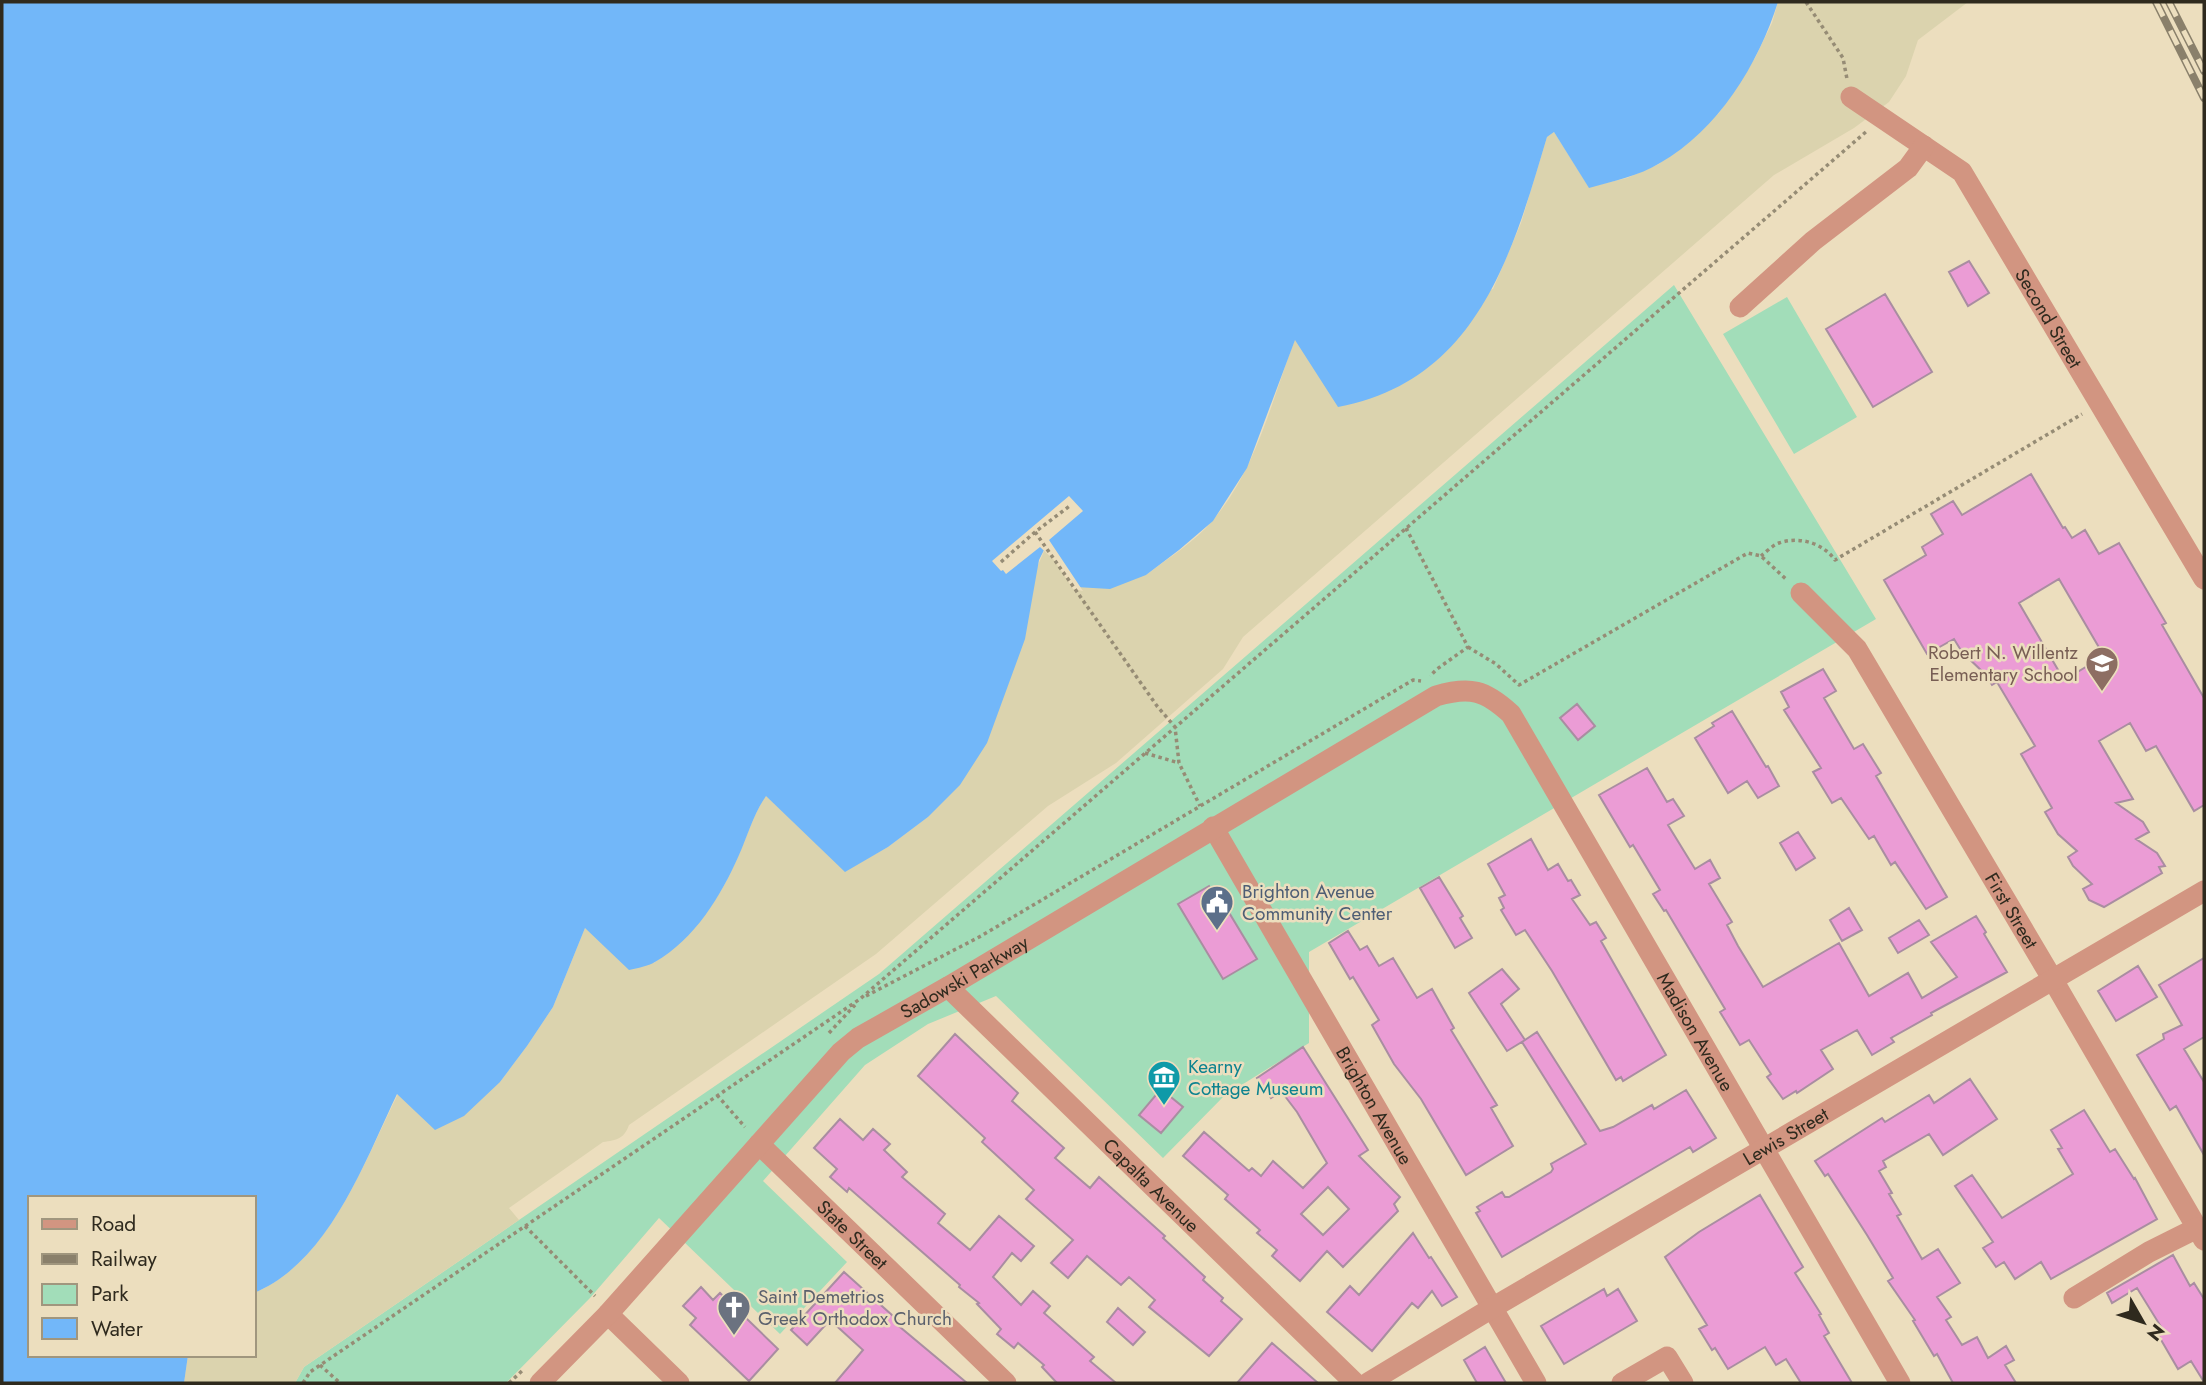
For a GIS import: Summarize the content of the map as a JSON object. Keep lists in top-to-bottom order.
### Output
{
  "streets": {
    "street": [
      "Second Street",
      "First Street",
      "Sadowski Parkway",
      "Madison Avenue",
      "Brighton Avenue",
      "Lewis Street",
      "Capalta Avenue",
      "State Street"
    ]
  },
  "crossings": [
    ["First Street", "Lewis Street"],
    ["Sadowski Parkway", "Madison Avenue"],
    ["Sadowski Parkway", "Brighton Avenue"],
    ["Sadowski Parkway", "Capalta Avenue"],
    ["Sadowski Parkway", "State Street"],
    ["Madison Avenue", "Lewis Street"],
    ["Brighton Avenue", "Lewis Street"]
  ],
  "places": {
    "school or university": ["Robert N. Willentz Elementary School"],
    "public building": ["Brighton Avenue Community Center"],
    "museum": ["Kearny Cottage Museum"],
    "church": ["Saint Demetrios Greek Orthodox Church"]
  },
  "legend": [
    "Road",
    "Railway",
    "Park",
    "Water"
  ],
  "north": "bottom right"
}
